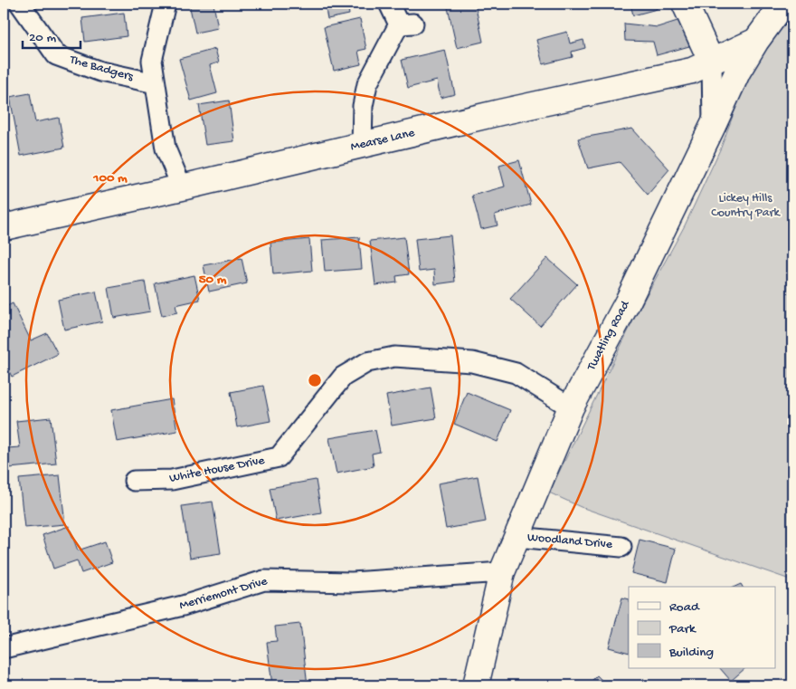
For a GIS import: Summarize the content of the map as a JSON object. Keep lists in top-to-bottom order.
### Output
{
  "streets": {
    "street": [
      "The Badgers",
      "Mearse Lane",
      "Twatling Road",
      "White House Drive",
      "Woodland Drive",
      "Merriemont Drive"
    ]
  },
  "crossings": [
    ["Mearse Lane", "Twatling Road"],
    ["Twatling Road", "White House Drive"],
    ["Twatling Road", "Woodland Drive"],
    ["Twatling Road", "Merriemont Drive"]
  ],
  "parks": ["Lickey Hills Country Park"],
  "legend": ["Road", "Park", "Building"],
  "scale_bar": "20 m",
  "rings": ["100 m", "50 m"]
}
